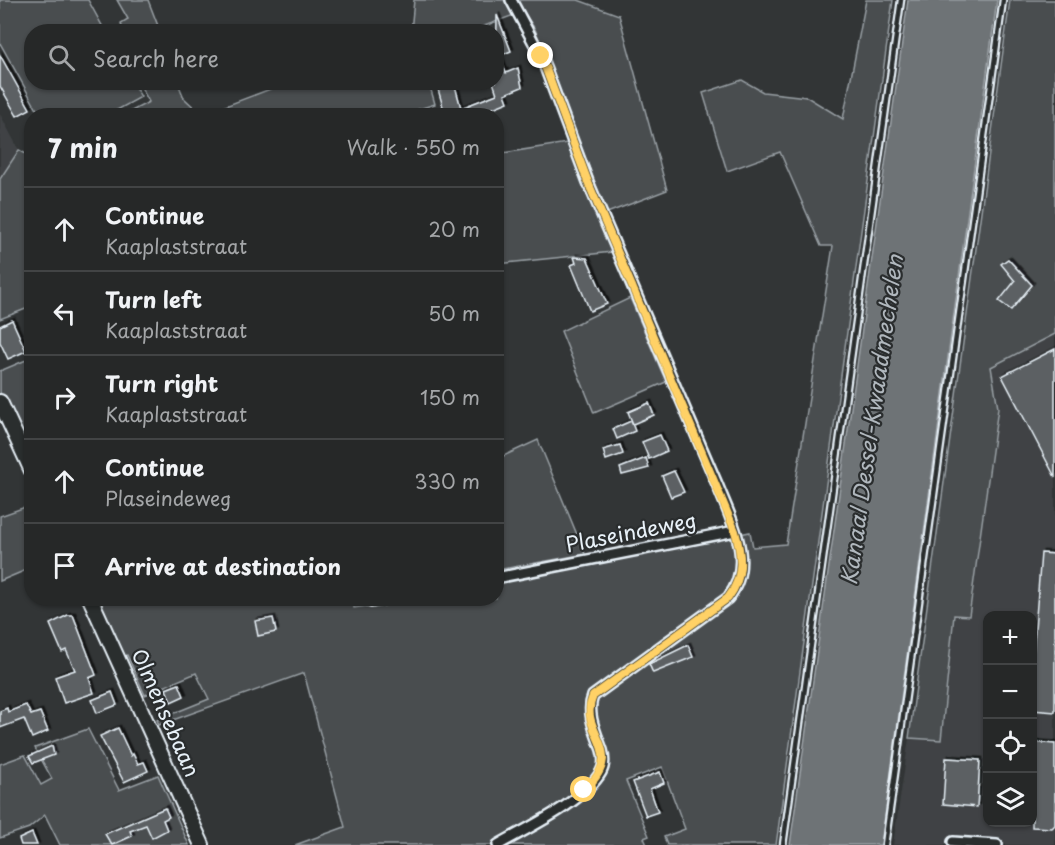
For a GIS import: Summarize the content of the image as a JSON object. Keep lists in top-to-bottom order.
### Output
{
  "streets": {
    "street": ["Plaseindeweg", "Olmensebaan"]
  },
  "water": ["Kanaal Dessel-Kwaadmechelen"],
  "page": {
    "search": "Search here",
    "heading": ["7 min", "Walk · 550 m"],
    "list": [
      ["Continue", "Kaaplaststraat", "20 m"],
      ["Turn left", "Kaaplaststraat", "50 m"],
      ["Turn right", "Kaaplaststraat", "150 m"],
      ["Continue", "Plaseindeweg", "330 m"],
      "Arrive at destination"
    ],
    "map_buttons": ["+", "−"]
  }
}
